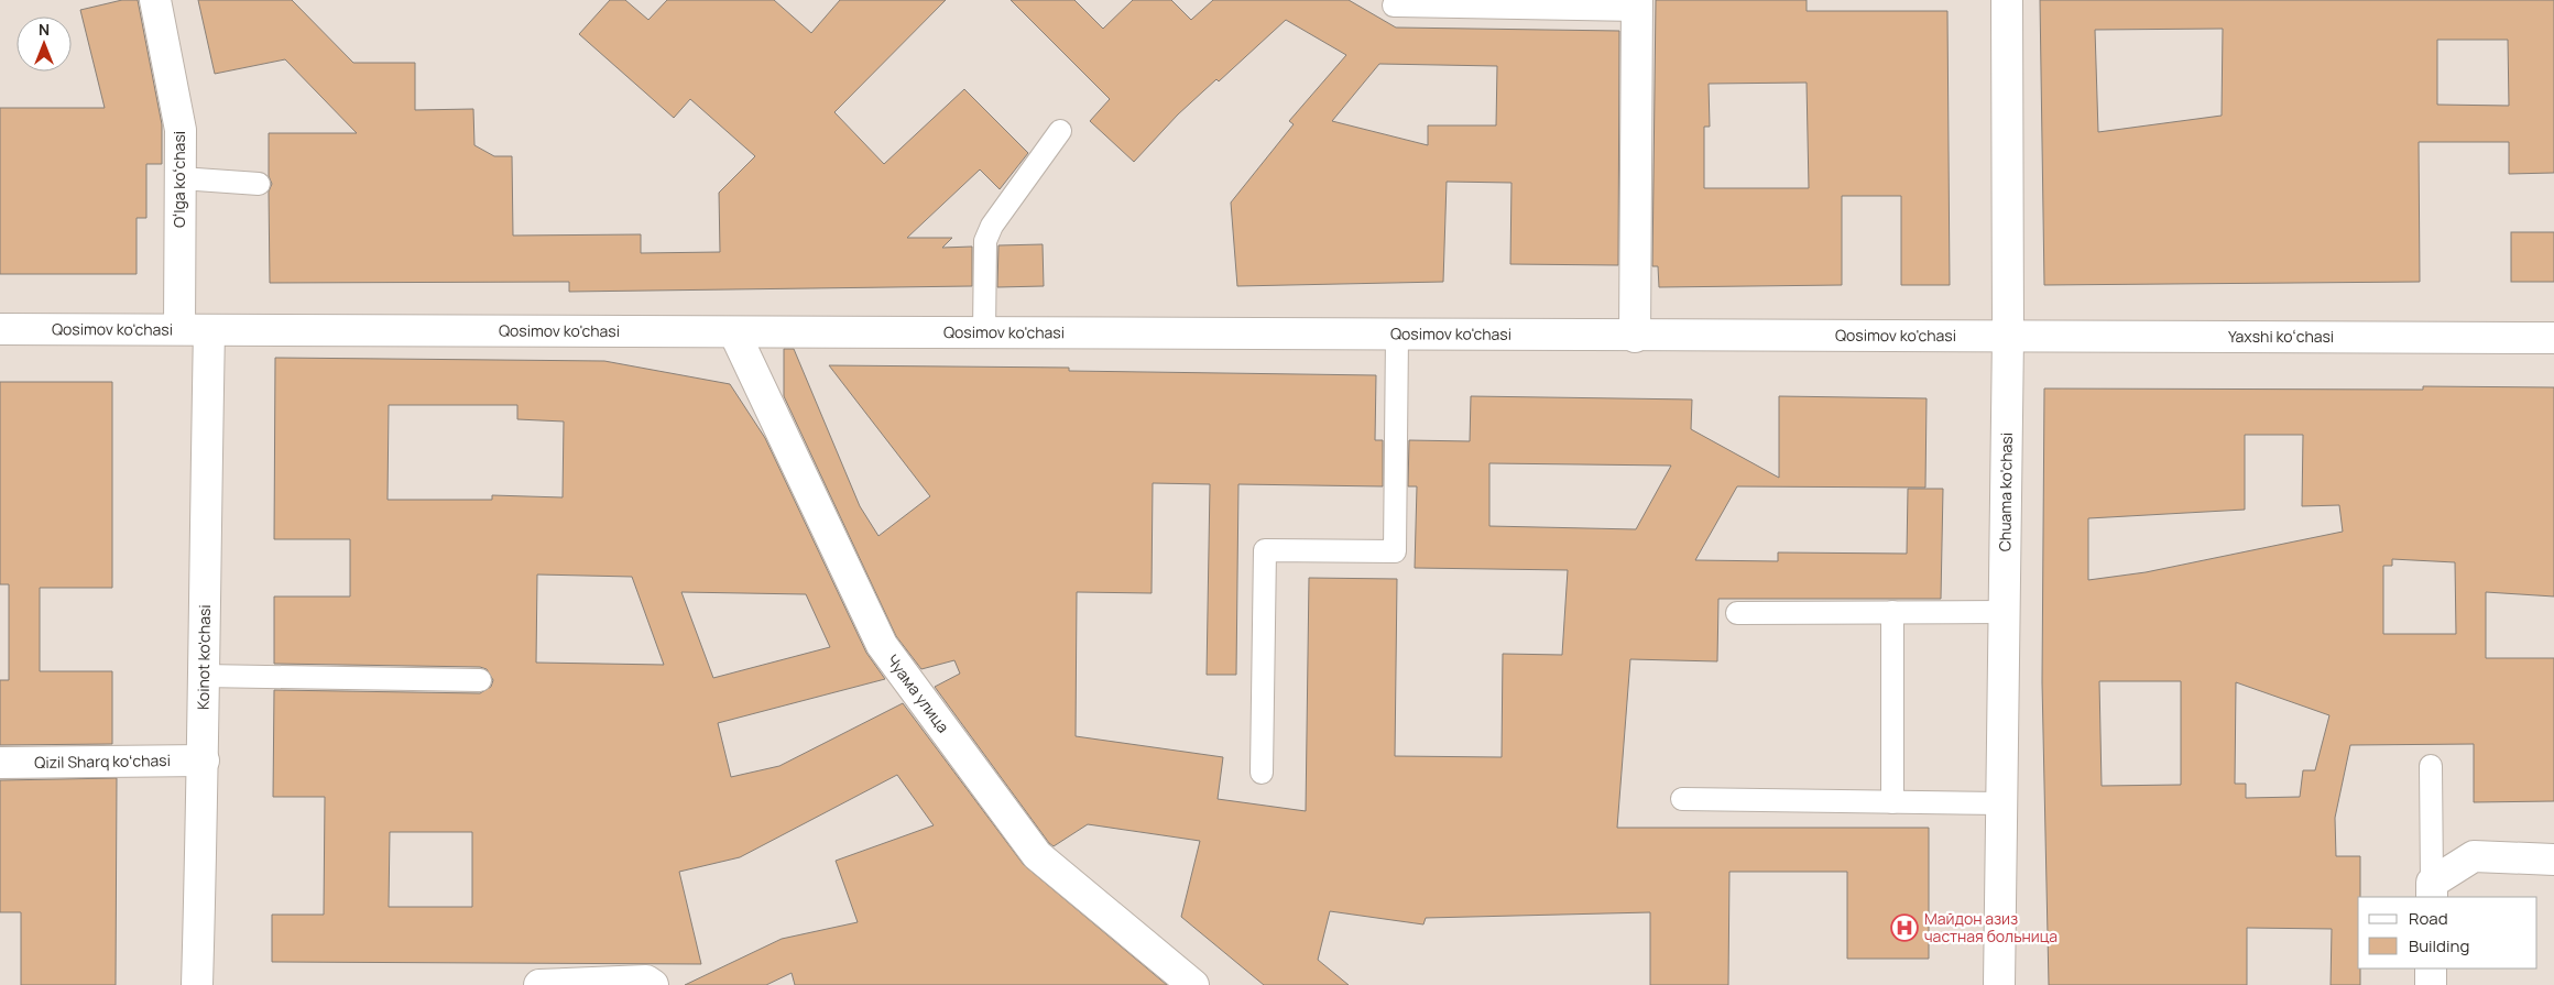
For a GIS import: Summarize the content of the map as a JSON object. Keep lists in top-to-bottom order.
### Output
{
  "streets": {
    "street": [
      "Oʻlga koʻchasi",
      "Qosimov ko'chasi",
      "Yaxshi koʻchasi",
      "Chuama ko'chasi",
      "Koinot ko'chasi",
      "Чуама улица",
      "Qizil Sharq koʻchasi"
    ]
  },
  "crossings": [
    ["Oʻlga koʻchasi", "Qosimov ko'chasi"],
    ["Qosimov ko'chasi", "Yaxshi koʻchasi"],
    ["Qosimov ko'chasi", "Chuama ko'chasi"],
    ["Qosimov ko'chasi", "Koinot ko'chasi"],
    ["Qosimov ko'chasi", "Чуама улица"],
    ["Yaxshi koʻchasi", "Chuama ko'chasi"],
    ["Koinot ko'chasi", "Qizil Sharq koʻchasi"]
  ],
  "places": {
    "hospital": ["Майдон азиз частная больница"]
  },
  "legend": ["Road", "Building"],
  "north": "top"
}
